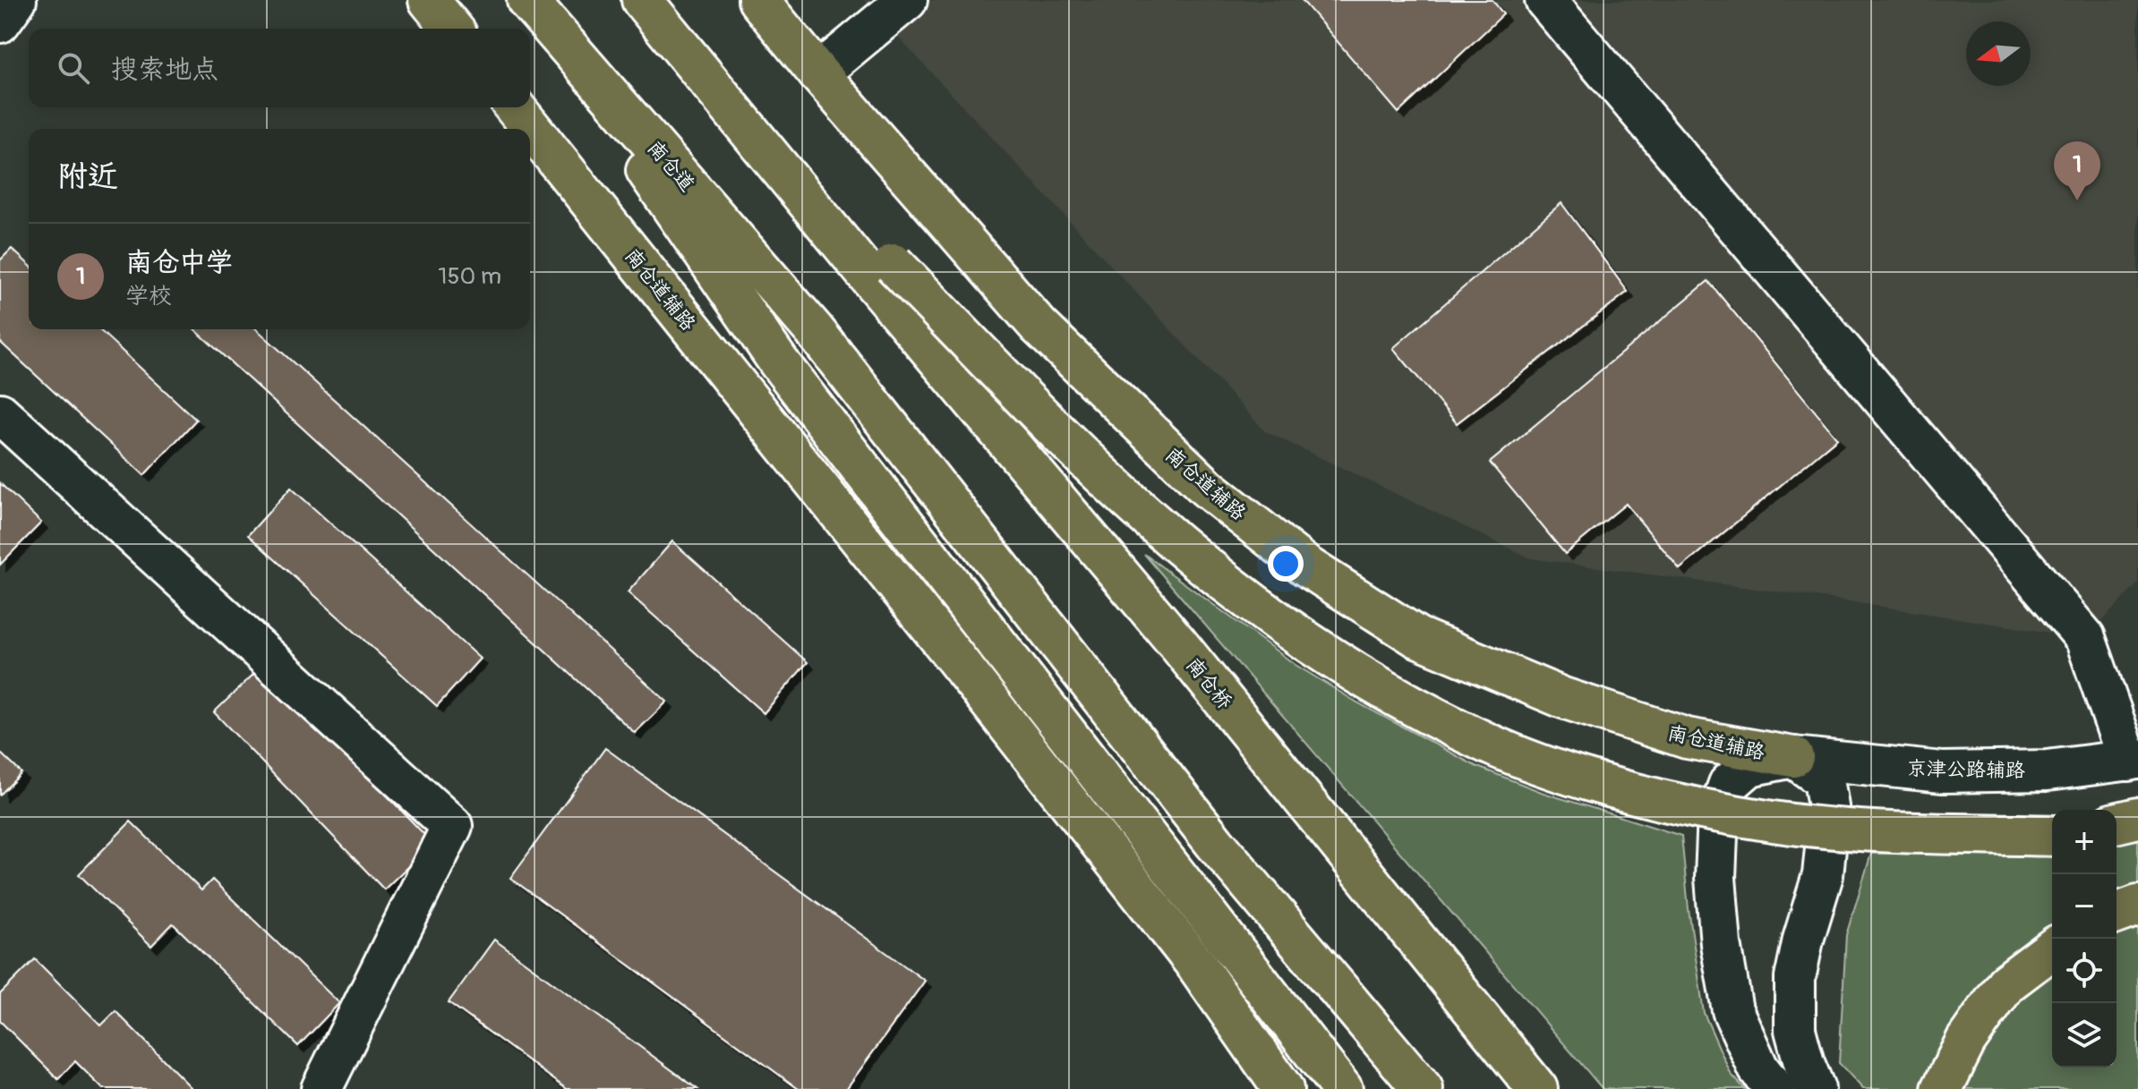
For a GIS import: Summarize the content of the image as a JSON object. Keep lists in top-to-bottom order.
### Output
{
  "streets": {
    "main road": ["南仓道", "南仓道辅路", "南仓桥"],
    "street": ["京津公路辅路"]
  },
  "crossings": [
    ["南仓道辅路", "京津公路辅路"]
  ],
  "north": "left",
  "page": {
    "search": "搜索地点",
    "heading": "附近",
    "pins": "1",
    "list": [
      {
        "mark": "1",
        "name": "南仓中学",
        "note": "学校",
        "value": "150 m"
      }
    ],
    "map_buttons": ["+", "−"]
  }
}
